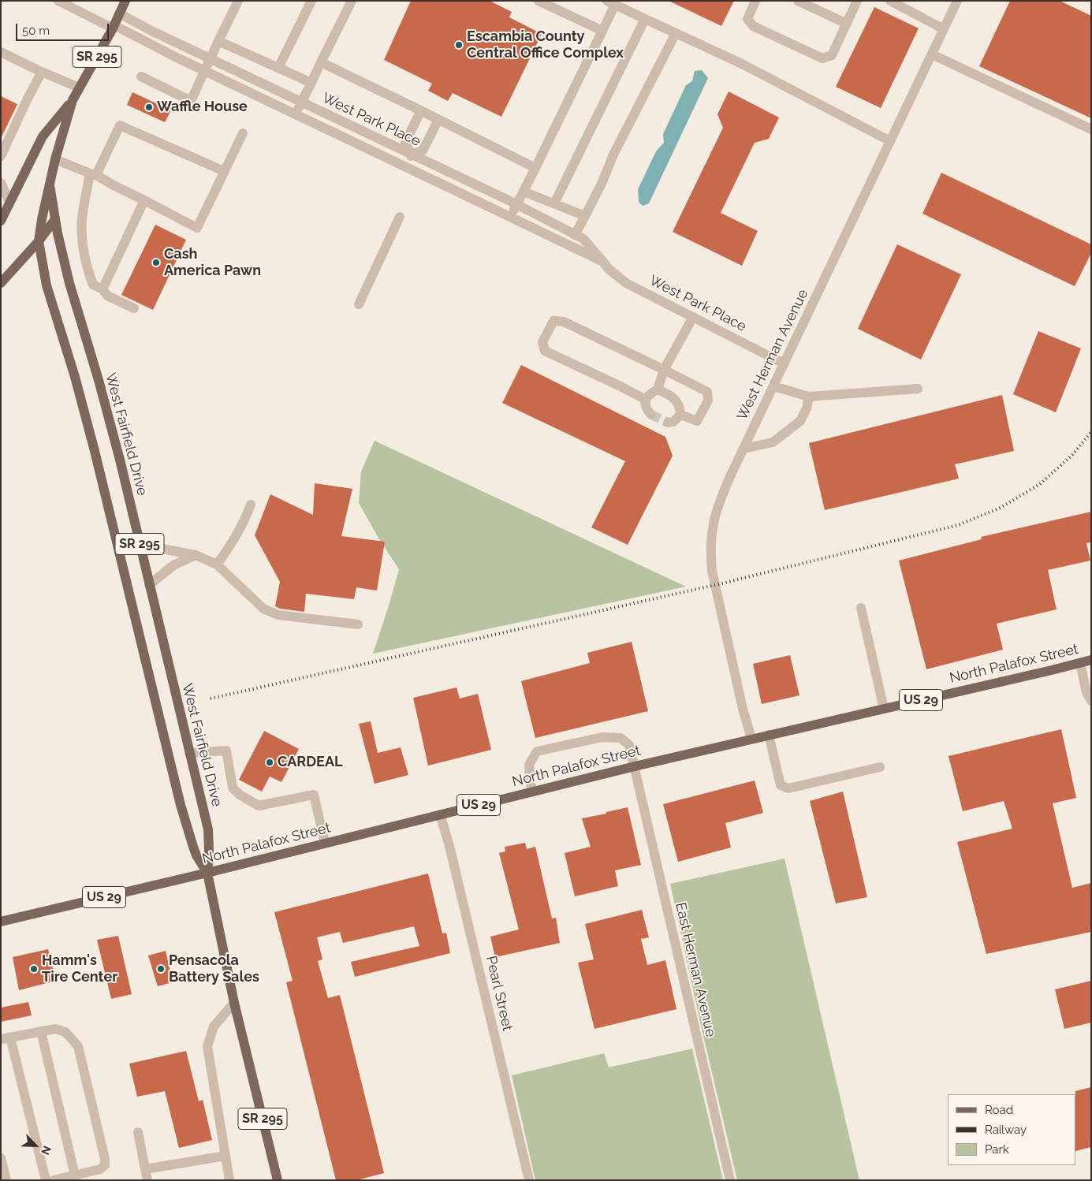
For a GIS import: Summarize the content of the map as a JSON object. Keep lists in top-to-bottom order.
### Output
{
  "streets": {
    "main road": [
      "SR 295",
      "West Fairfield Drive",
      "North Palafox Street",
      "US 29"
    ],
    "street": [
      "West Park Place",
      "West Herman Avenue",
      "East Herman Avenue",
      "Pearl Street"
    ]
  },
  "crossings": [
    ["SR 295", "West Fairfield Drive"],
    ["SR 295", "North Palafox Street"],
    ["West Park Place", "West Herman Avenue"],
    ["West Park Place", "West Fairfield Drive"],
    ["West Herman Avenue", "North Palafox Street"],
    ["West Fairfield Drive", "North Palafox Street"],
    ["North Palafox Street", "East Herman Avenue"],
    ["North Palafox Street", "Pearl Street"]
  ],
  "places": [
    "Escambia County Central Office Complex",
    "Waffle House",
    "Cash America Pawn",
    "CARDEAL",
    "Hamm's Tire Center",
    "Pensacola Battery Sales"
  ],
  "legend": ["Road", "Railway", "Park"],
  "scale_bar": "50 m",
  "north": "bottom right"
}
